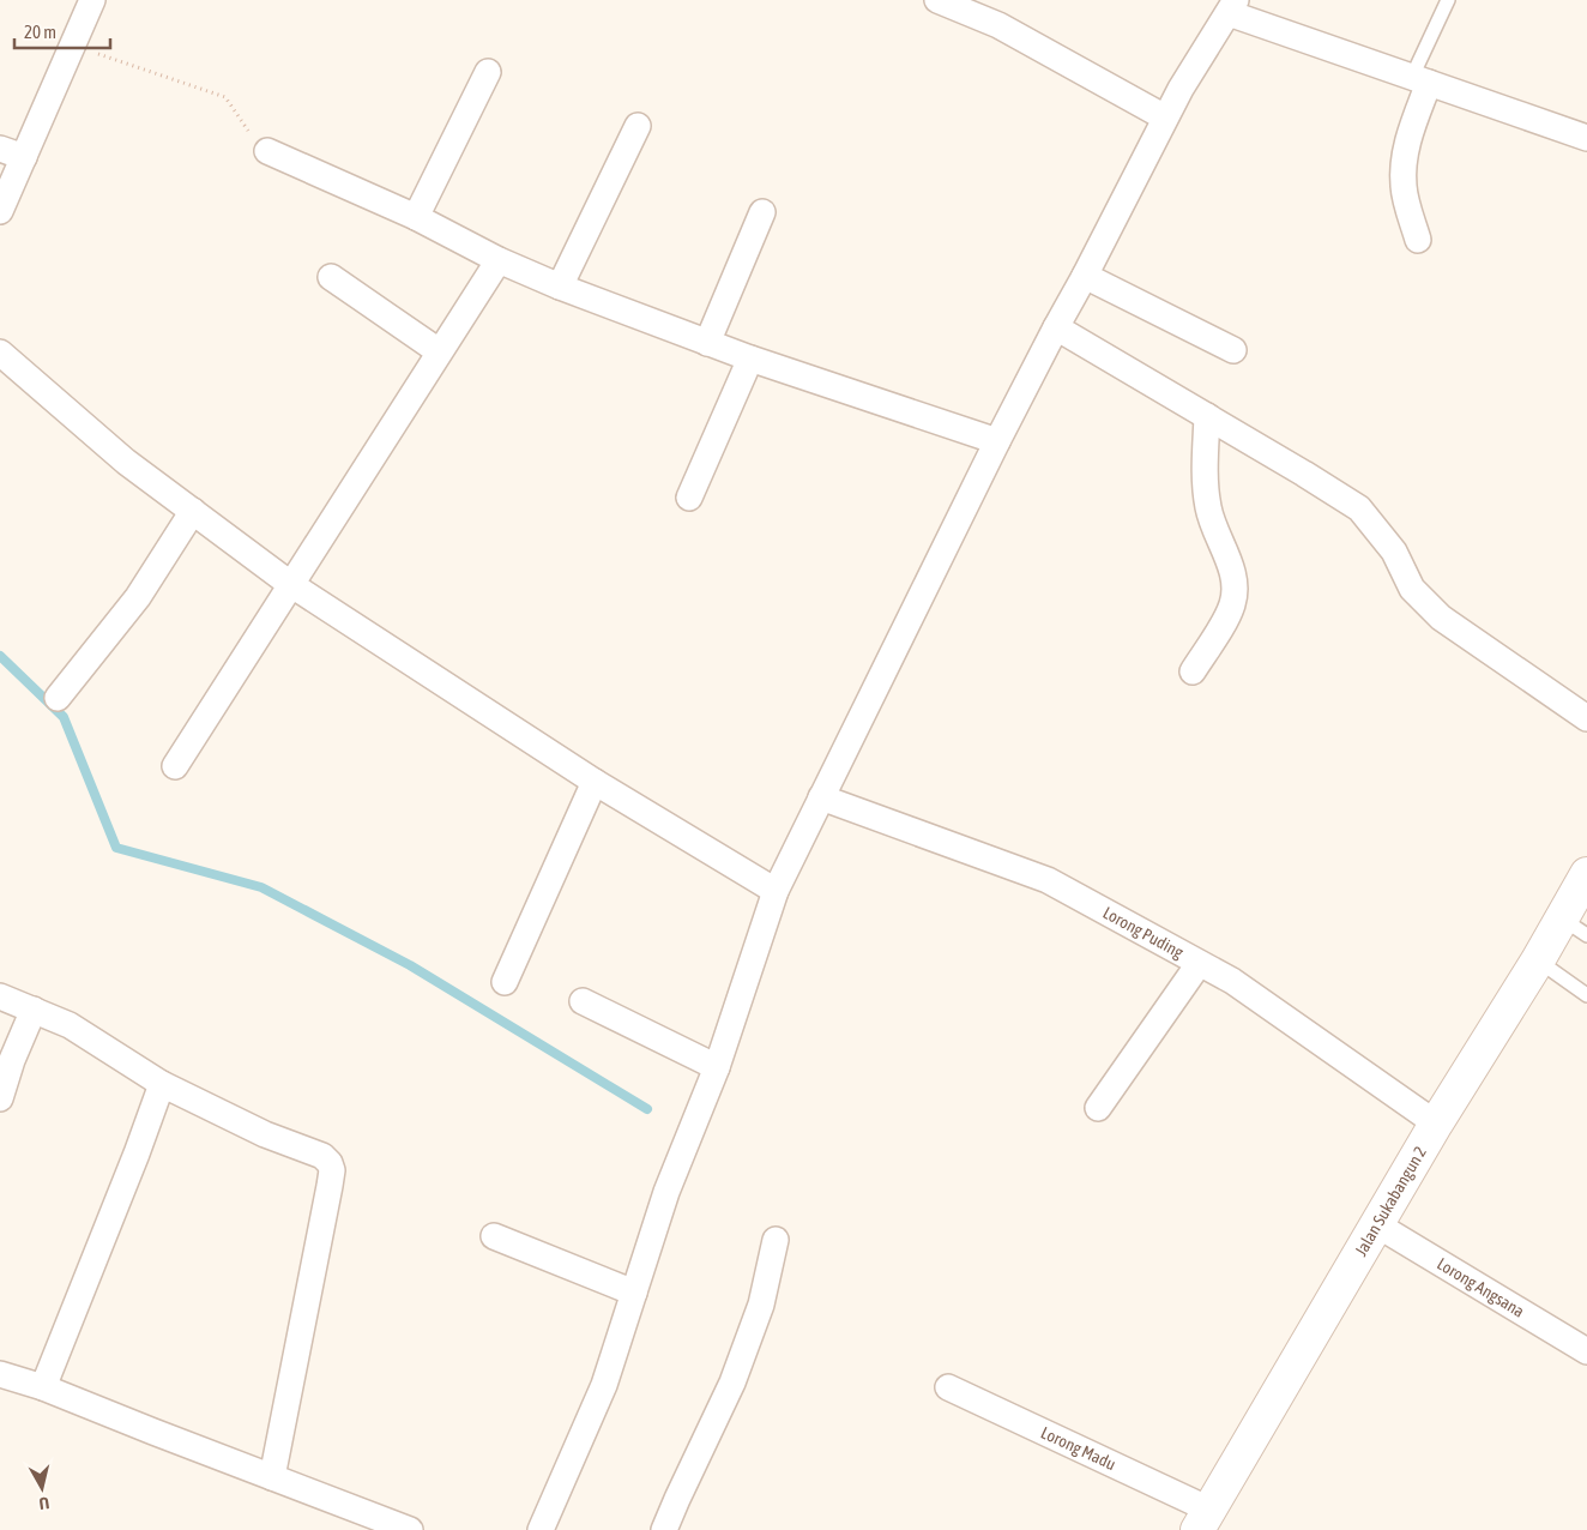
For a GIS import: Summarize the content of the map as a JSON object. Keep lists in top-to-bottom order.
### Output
{
  "streets": {
    "street": [
      "Lorong Puding",
      "Jalan Sukabangun 2",
      "Lorong Angsana",
      "Lorong Madu"
    ]
  },
  "crossings": [
    ["Lorong Puding", "Jalan Sukabangun 2"],
    ["Jalan Sukabangun 2", "Lorong Angsana"],
    ["Jalan Sukabangun 2", "Lorong Madu"]
  ],
  "scale_bar": "20 m",
  "north": "bottom"
}
